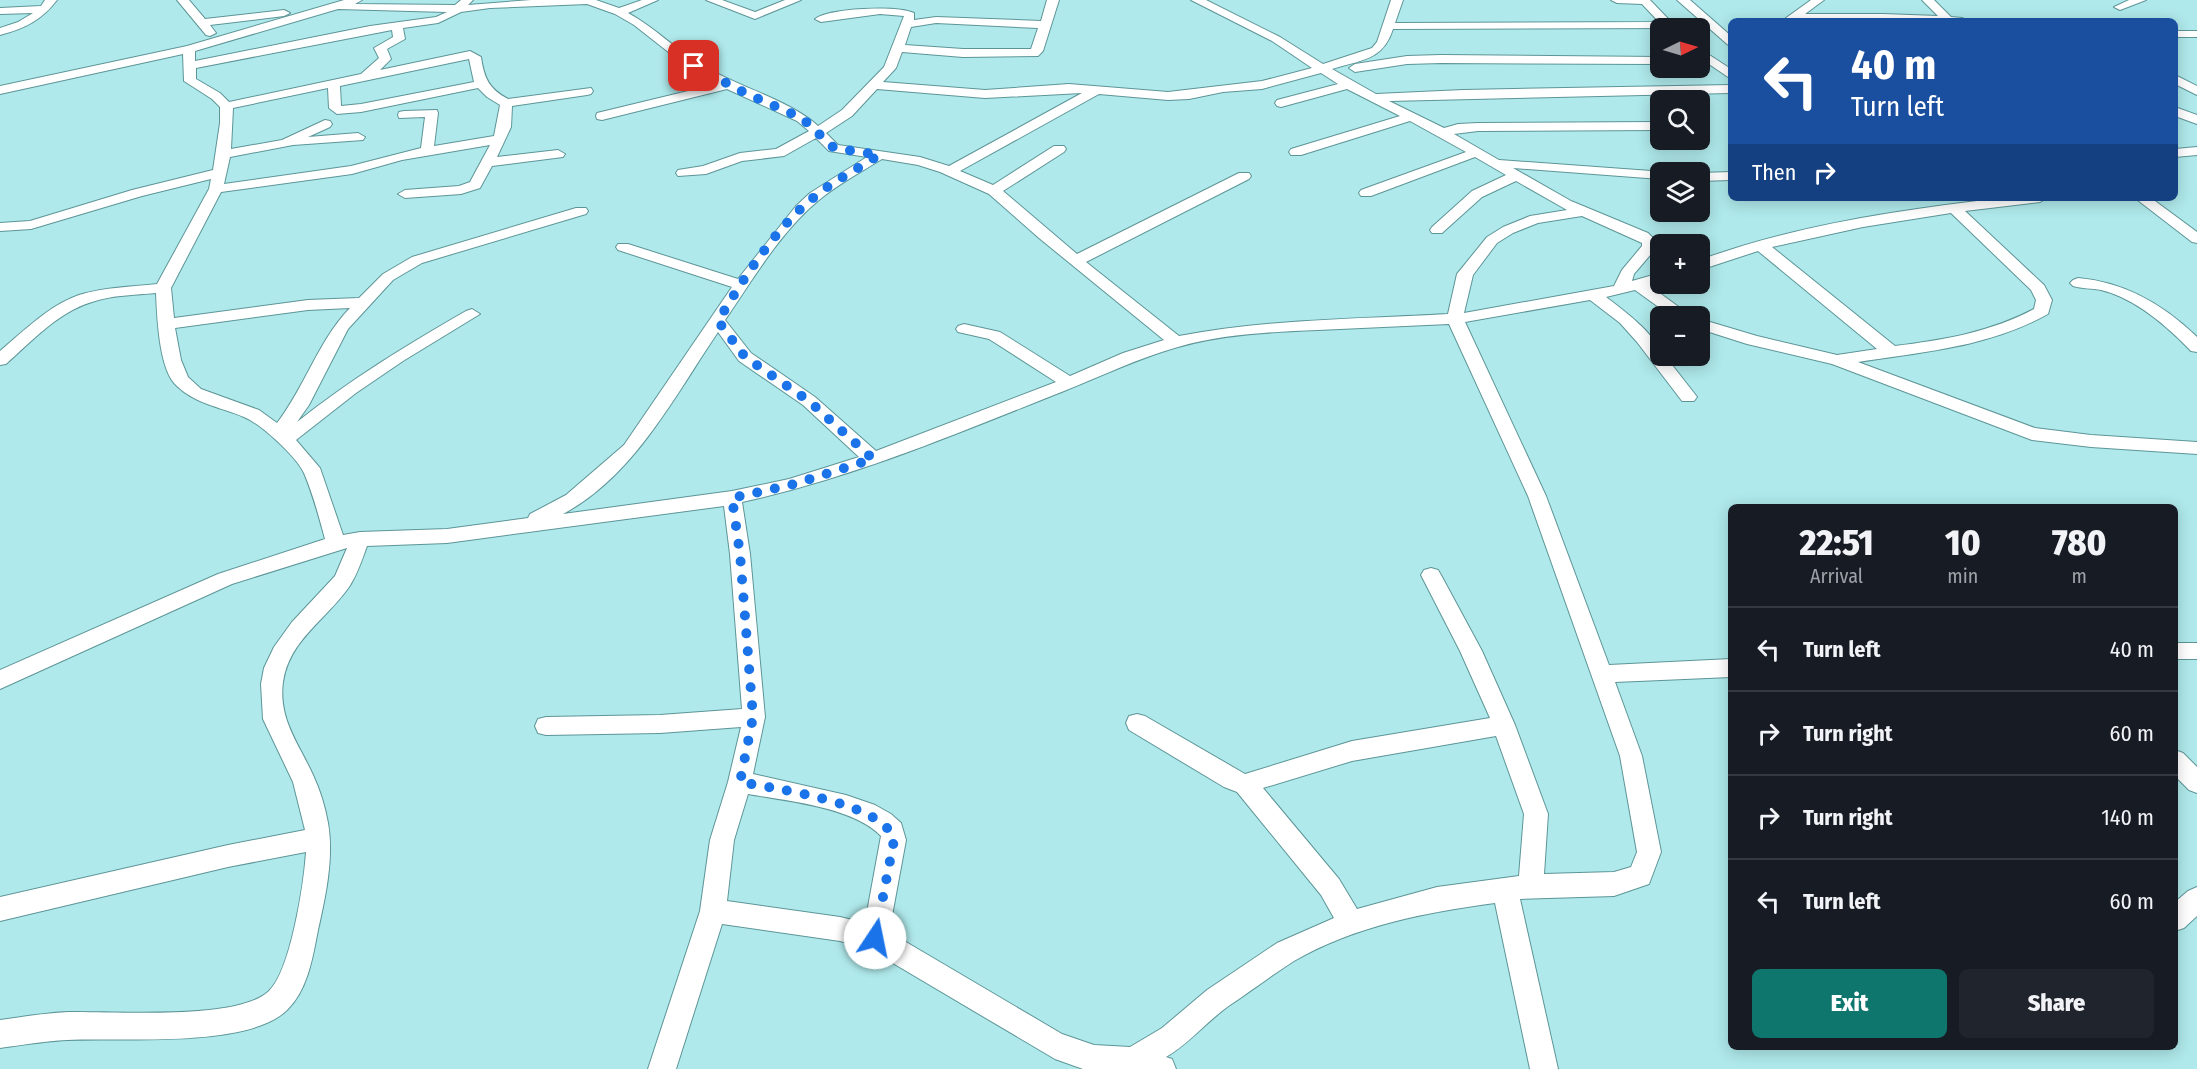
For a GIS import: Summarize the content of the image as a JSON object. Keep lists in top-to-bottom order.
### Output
{
  "north": "right",
  "page": {
    "map_buttons": ["+", "−"],
    "turn": ["40 m", "Turn left"],
    "then": "Then",
    "eta": [
      "22:51",
      "Arrival",
      "10",
      "min",
      "780",
      "m"
    ],
    "list": [
      {
        "name": "Turn left",
        "value": "40 m"
      },
      {
        "name": "Turn right",
        "value": "60 m"
      },
      {
        "name": "Turn right",
        "value": "140 m"
      },
      {
        "name": "Turn left",
        "value": "60 m"
      }
    ],
    "buttons": ["Exit", "Share"]
  }
}
